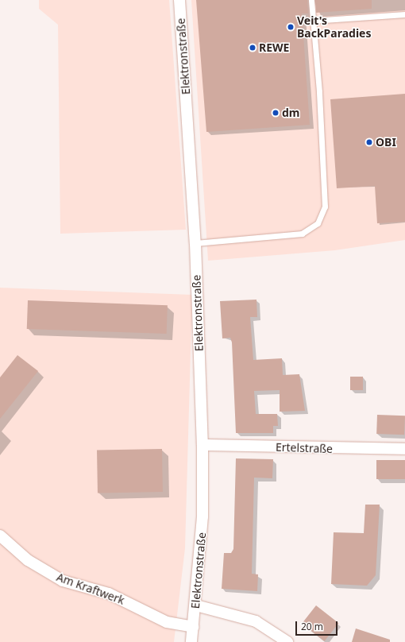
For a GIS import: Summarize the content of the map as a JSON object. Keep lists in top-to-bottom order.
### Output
{
  "streets": {
    "street": ["Elektronstraße", "Ertelstraße", "Am Kraftwerk"]
  },
  "crossings": [
    ["Elektronstraße", "Ertelstraße"],
    ["Elektronstraße", "Am Kraftwerk"]
  ],
  "places": [
    "Veit's BackParadies",
    "REWE",
    "dm",
    "OBI"
  ],
  "scale_bar": "20 m"
}
